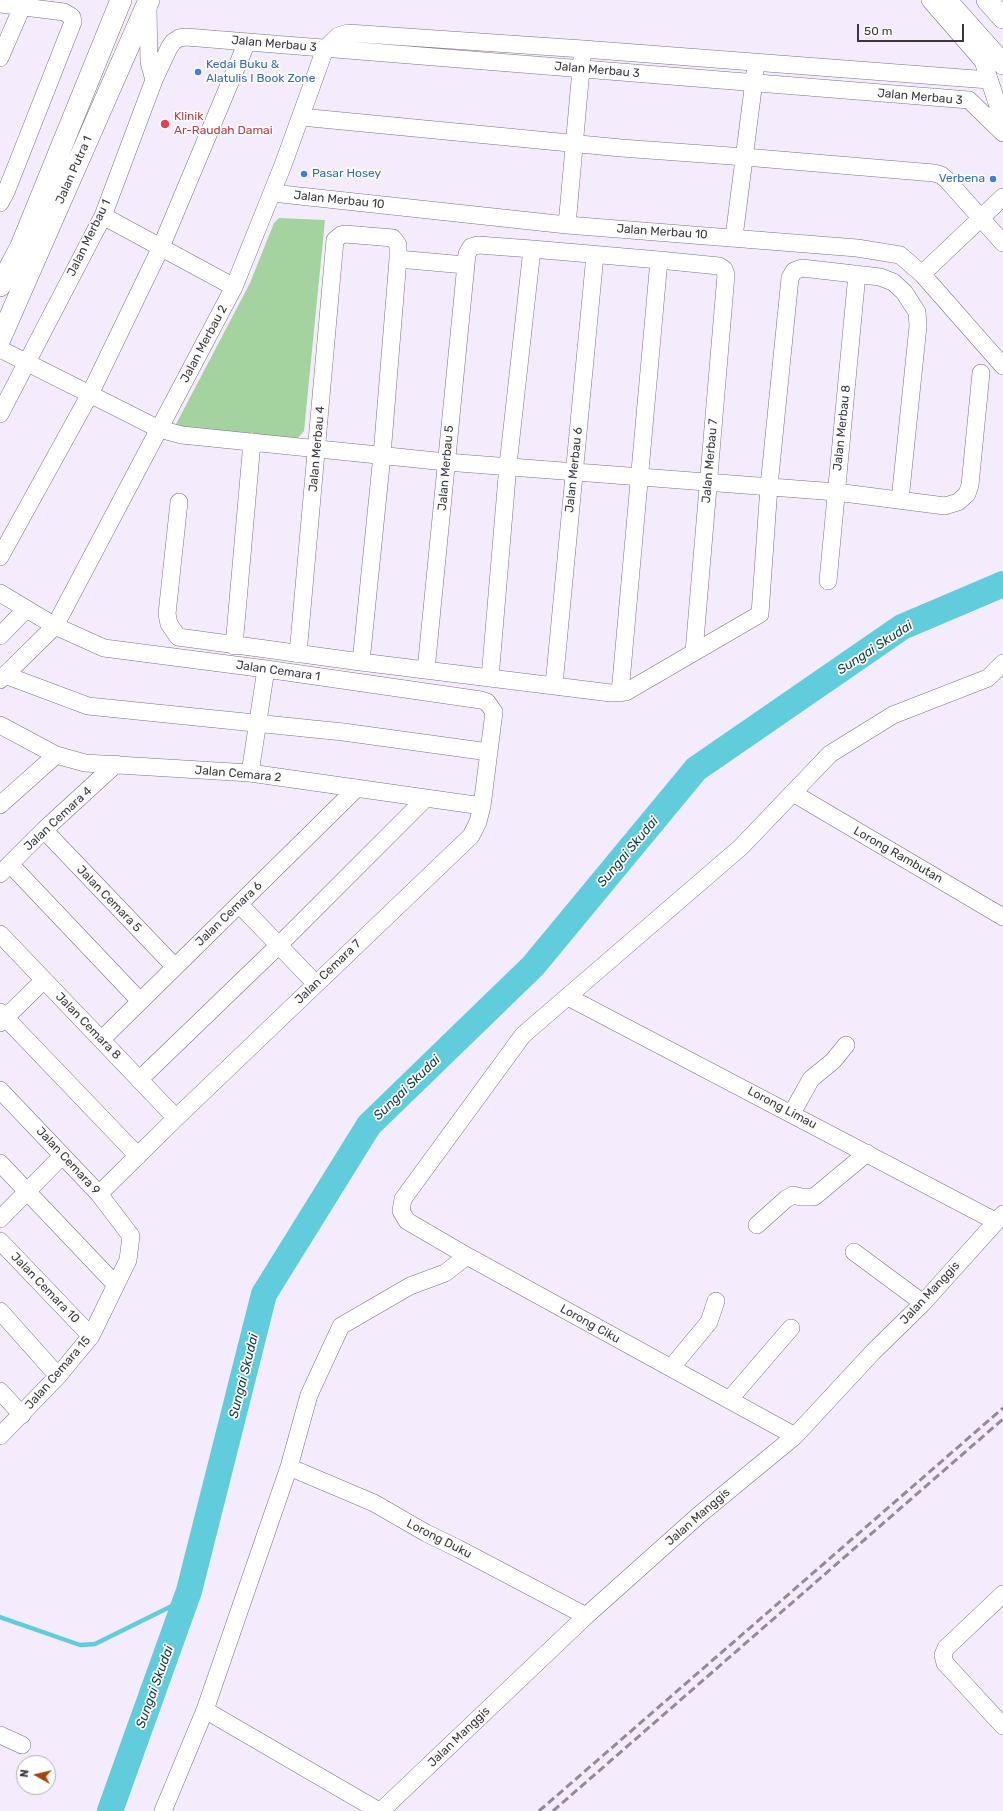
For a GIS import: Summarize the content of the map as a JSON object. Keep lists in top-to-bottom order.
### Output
{
  "streets": {
    "main road": ["Jalan Putra 1"],
    "street": [
      "Jalan Merbau 3",
      "Jalan Merbau 10",
      "Jalan Merbau 1",
      "Jalan Merbau 2",
      "Jalan Merbau 8",
      "Jalan Merbau 4",
      "Jalan Merbau 7",
      "Jalan Merbau 5",
      "Jalan Merbau 6",
      "Jalan Cemara 1",
      "Jalan Cemara 2",
      "Jalan Cemara 4",
      "Lorong Rambutan",
      "Jalan Cemara 5",
      "Jalan Cemara 6",
      "Jalan Cemara 7",
      "Jalan Cemara 8",
      "Lorong Limau",
      "Jalan Cemara 9",
      "Jalan Cemara 10",
      "Jalan Manggis",
      "Lorong Ciku",
      "Jalan Cemara 15",
      "Lorong Duku"
    ]
  },
  "crossings": [
    ["Jalan Merbau 3", "Jalan Merbau 1"],
    ["Jalan Merbau 3", "Jalan Merbau 2"],
    ["Jalan Merbau 10", "Jalan Merbau 2"],
    ["Jalan Merbau 2", "Jalan Cemara 1"],
    ["Jalan Merbau 7", "Jalan Merbau 5"],
    ["Jalan Merbau 5", "Jalan Merbau 6"],
    ["Jalan Cemara 1", "Jalan Cemara 7"],
    ["Jalan Cemara 2", "Jalan Cemara 4"],
    ["Jalan Cemara 2", "Jalan Cemara 6"],
    ["Jalan Cemara 2", "Jalan Cemara 7"],
    ["Jalan Cemara 4", "Jalan Cemara 5"],
    ["Jalan Cemara 5", "Jalan Cemara 6"],
    ["Jalan Cemara 6", "Jalan Cemara 8"],
    ["Jalan Cemara 7", "Jalan Cemara 8"],
    ["Jalan Cemara 7", "Jalan Cemara 9"],
    ["Lorong Limau", "Jalan Manggis"],
    ["Lorong Limau", "Lorong Ciku"],
    ["Jalan Cemara 9", "Jalan Cemara 15"],
    ["Jalan Cemara 10", "Jalan Cemara 15"],
    ["Jalan Manggis", "Lorong Ciku"],
    ["Jalan Manggis", "Lorong Duku"]
  ],
  "water": ["Sungai Skudai"],
  "places": [
    "Kedai Buku & Alatulis I Book Zone",
    "Klinik Ar-Raudah Damai",
    "Pasar Hosey",
    "Verbena"
  ],
  "scale_bar": "50 m",
  "north": "left"
}
